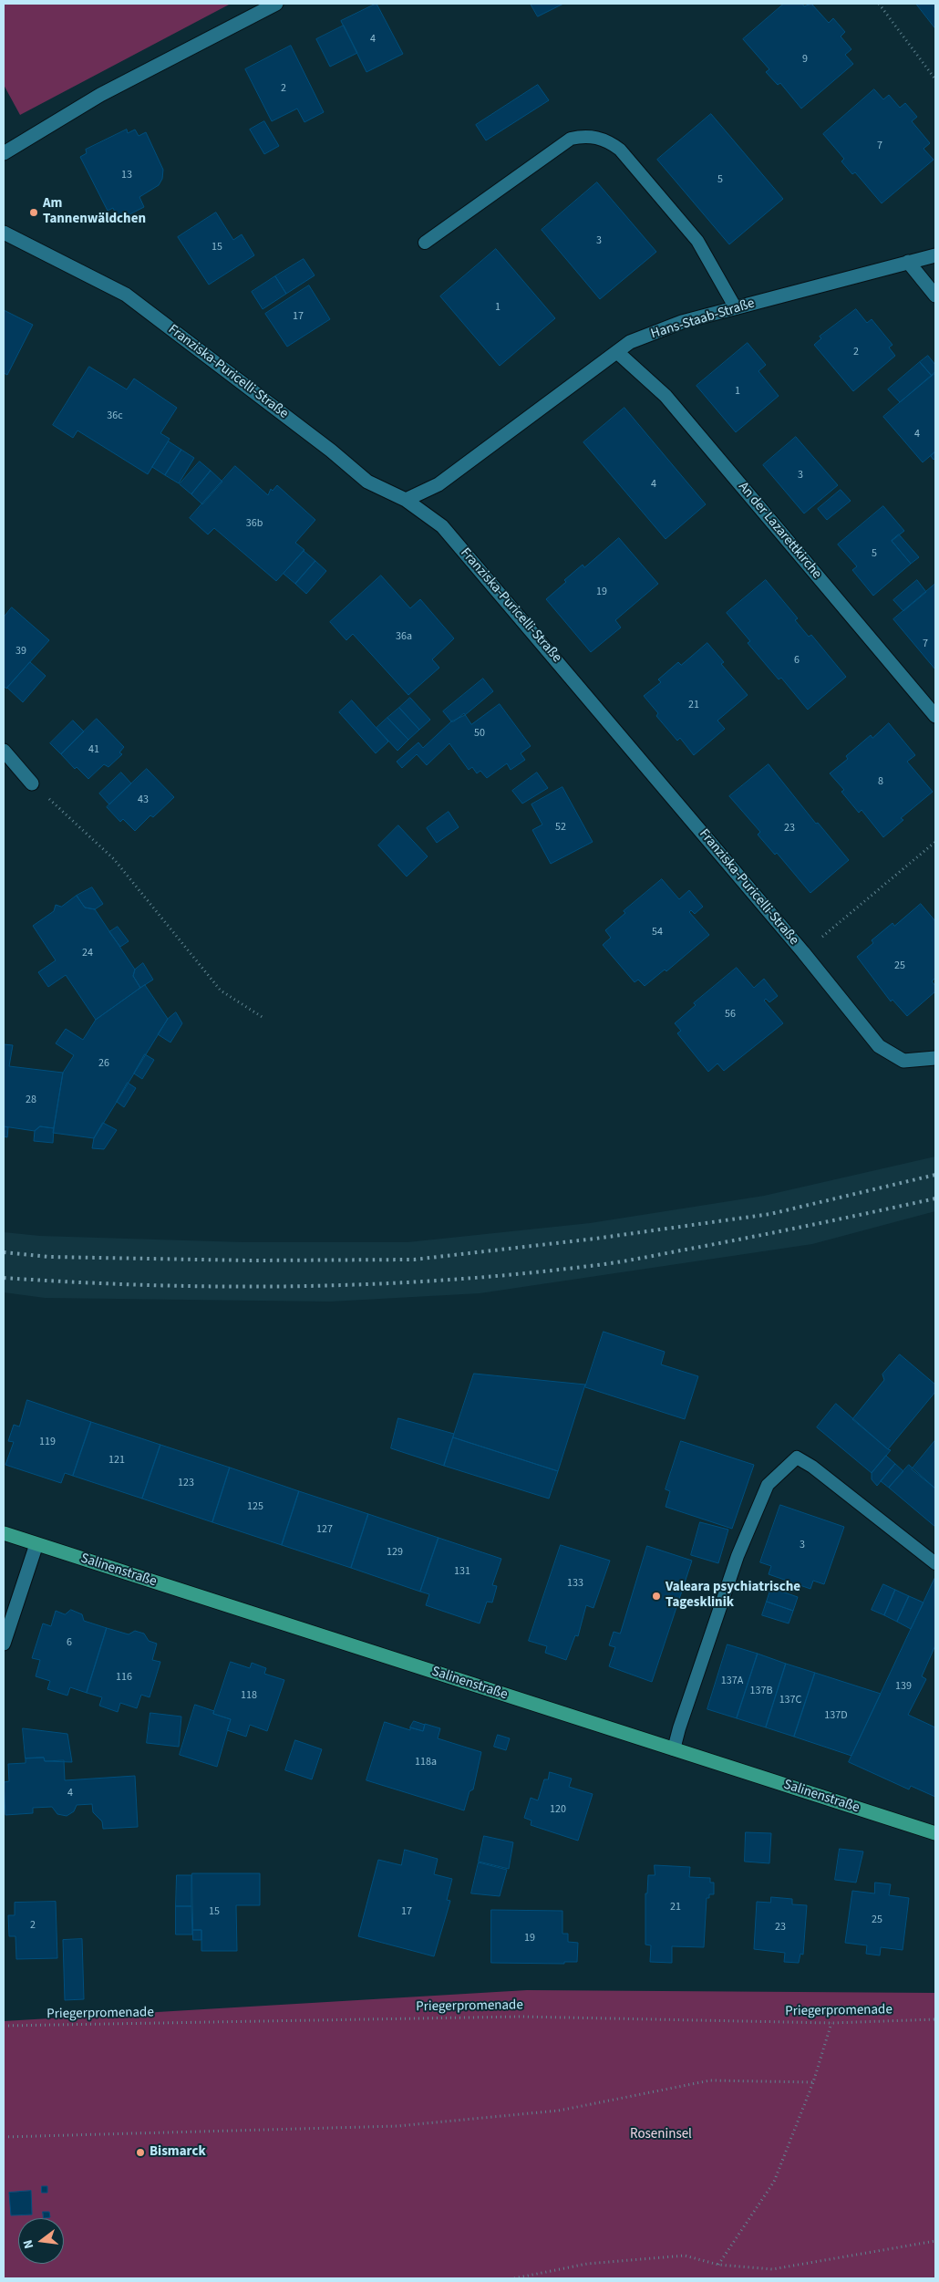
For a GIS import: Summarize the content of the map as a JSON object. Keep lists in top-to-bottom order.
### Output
{
  "streets": {
    "main road": ["Salinenstraße"],
    "street": ["Hans-Staab-Straße", "Franziska-Puricelli-Straße", "An der Lazarettkirche"],
    "path": ["Priegerpromenade"]
  },
  "crossings": [
    ["Hans-Staab-Straße", "Franziska-Puricelli-Straße"],
    ["Hans-Staab-Straße", "An der Lazarettkirche"]
  ],
  "parks": ["Roseninsel"],
  "places": ["Am Tannenwäldchen", "Valeara psychiatrische Tagesklinik", "Bismarck"],
  "house_numbers": [
    "4",
    "9",
    "2",
    "7",
    "13",
    "5",
    "3",
    "15",
    "1",
    "17",
    "2",
    "1",
    "36c",
    "4",
    "3",
    "4",
    "36b",
    "5",
    "19",
    "36a",
    "7",
    "39",
    "6",
    "21",
    "50",
    "41",
    "8",
    "43",
    "52",
    "23",
    "54",
    "24",
    "25",
    "56",
    "26",
    "28",
    "119",
    "121",
    "123",
    "125",
    "127",
    "3",
    "129",
    "131",
    "133",
    "6",
    "116",
    "137A",
    "139",
    "137B",
    "118",
    "137C",
    "137D",
    "118a",
    "4",
    "120",
    "21",
    "15",
    "17",
    "25",
    "2",
    "23",
    "19"
  ],
  "north": "left"
}
